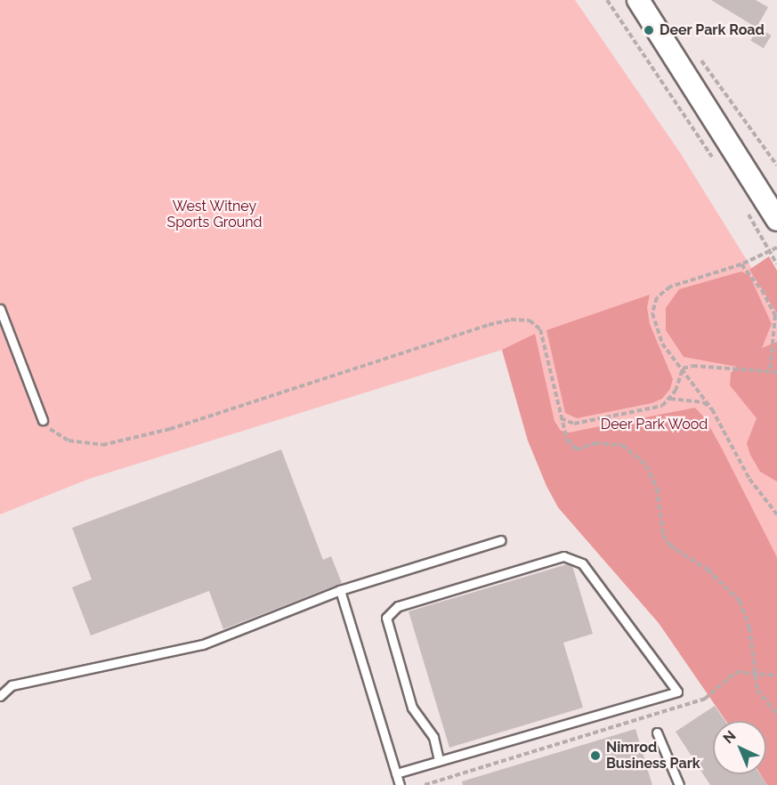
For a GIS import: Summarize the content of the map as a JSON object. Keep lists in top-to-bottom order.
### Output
{
  "parks": ["West Witney Sports Ground", "Deer Park Wood"],
  "places": ["Deer Park Road", "Nimrod Business Park"],
  "north": "top left"
}
